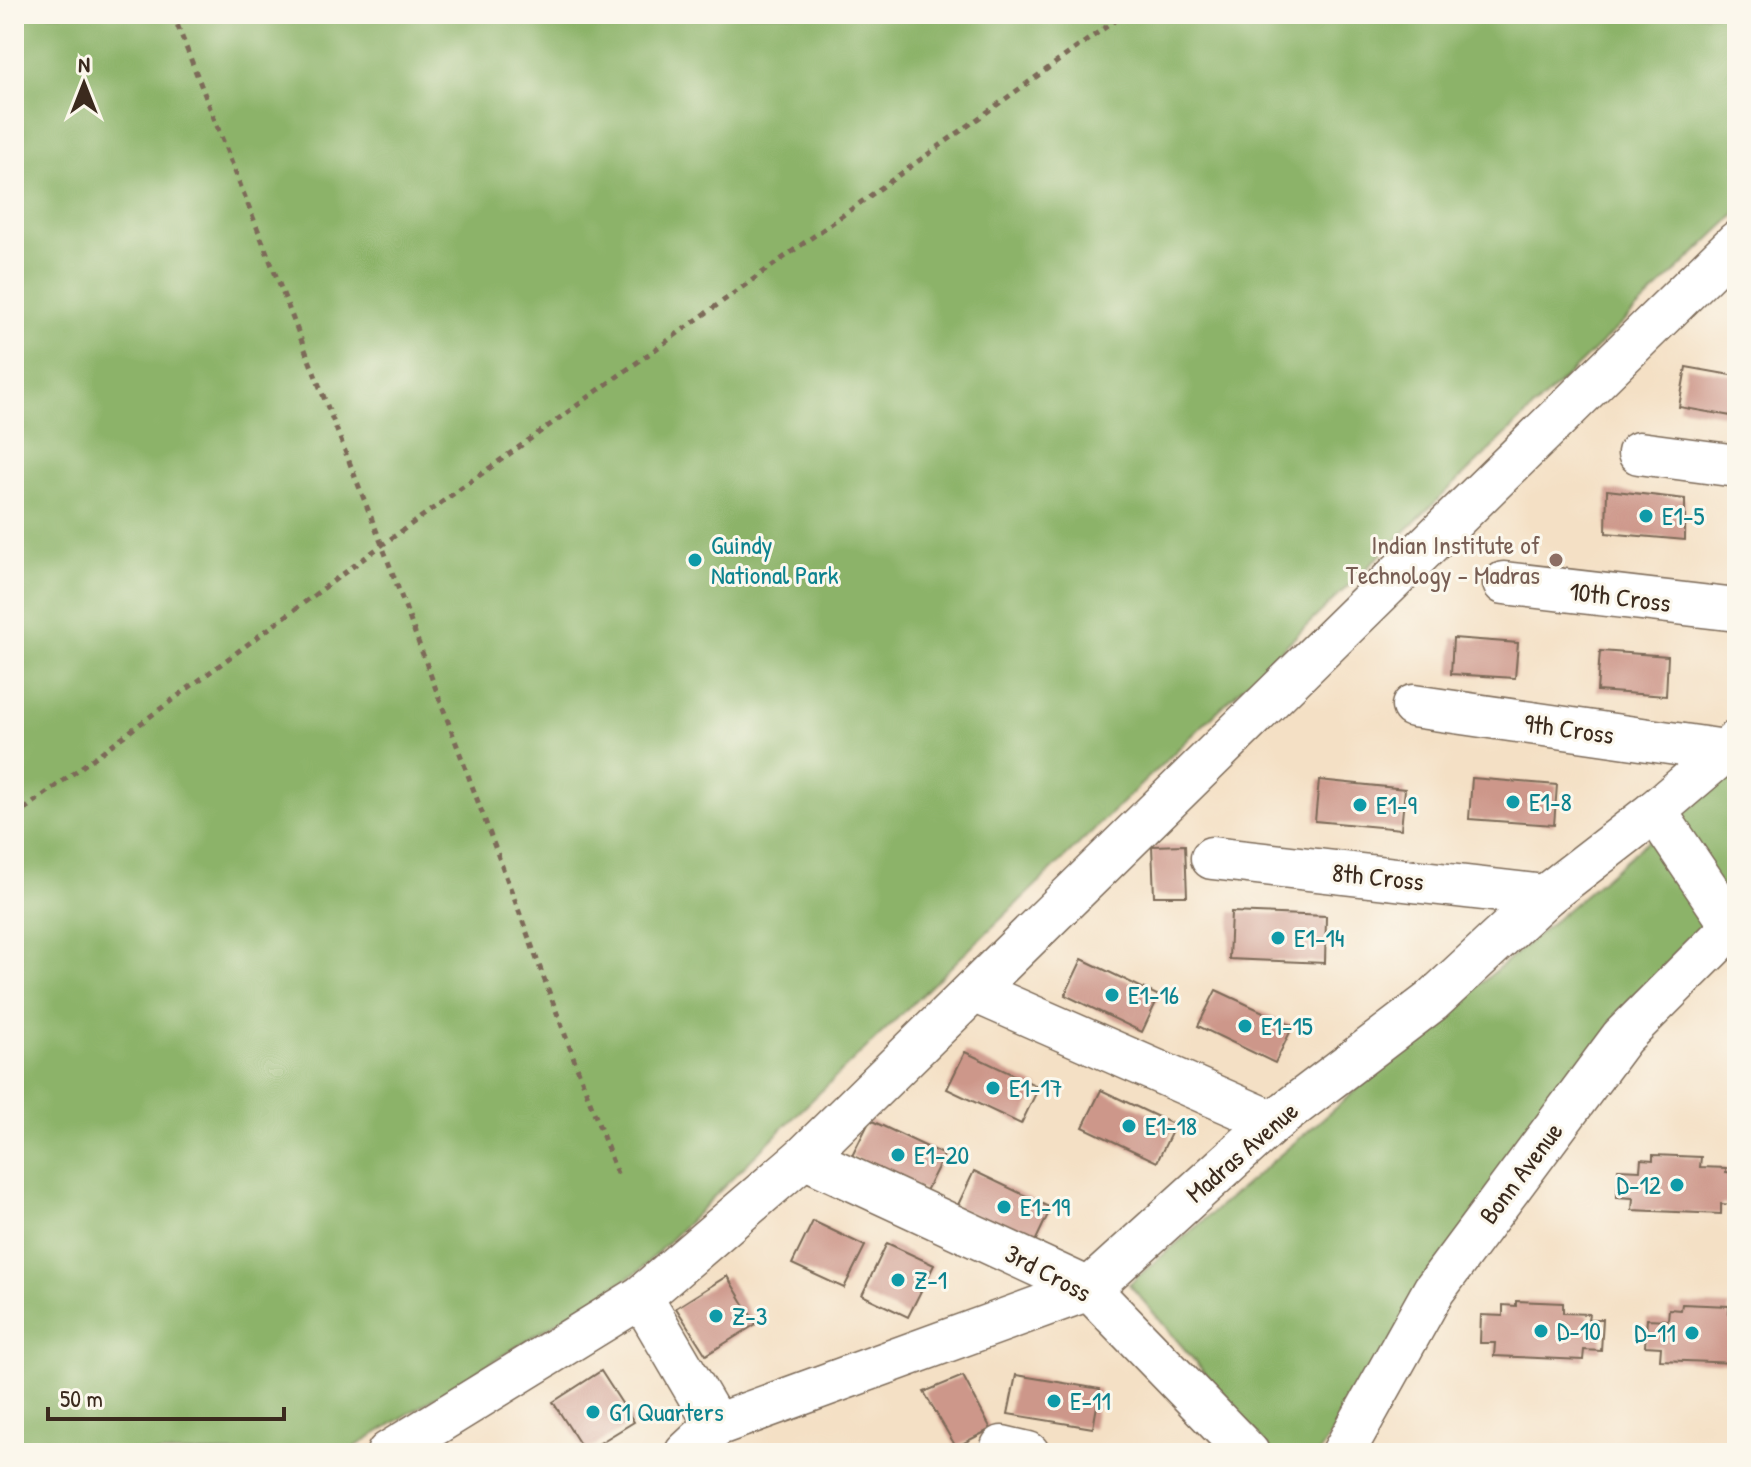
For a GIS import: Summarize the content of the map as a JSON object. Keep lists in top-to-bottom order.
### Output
{
  "streets": {
    "lane": [
      "10th Cross",
      "9th Cross",
      "8th Cross",
      "Madras Avenue",
      "Bonn Avenue",
      "3rd Cross"
    ]
  },
  "crossings": [
    ["9th Cross", "Madras Avenue"],
    ["8th Cross", "Madras Avenue"],
    ["Madras Avenue", "3rd Cross"]
  ],
  "places": [
    "E1-5",
    "Guindy National Park",
    "Indian Institute of Technology - Madras",
    "E1-8",
    "E1-9",
    "E1-14",
    "E1-16",
    "E1-15",
    "E1-17",
    "E1-18",
    "E1-20",
    "D-12",
    "E1-19",
    "Z-1",
    "Z-3",
    "D-10",
    "D-11",
    "E-11",
    "G1 Quarters"
  ],
  "scale_bar": "50 m",
  "north": "top"
}
